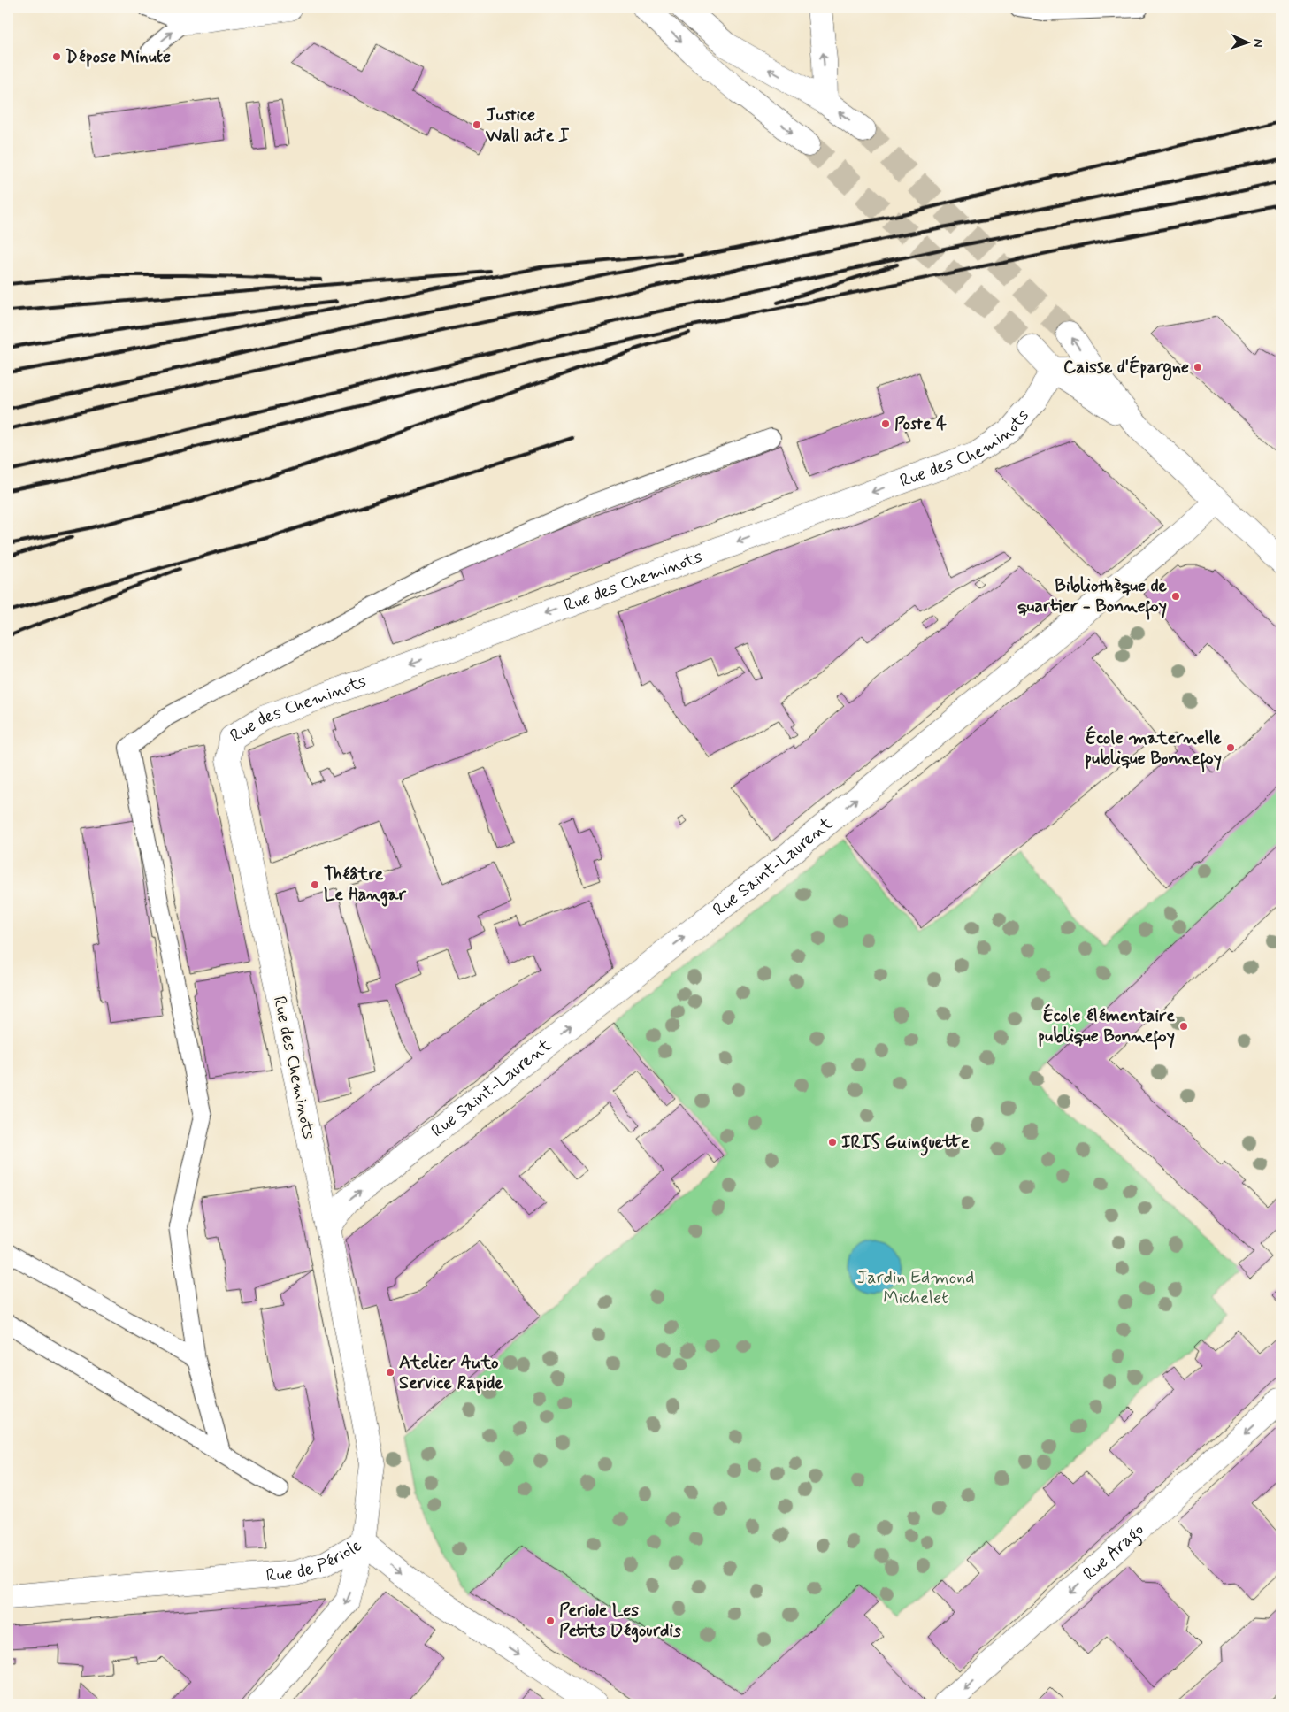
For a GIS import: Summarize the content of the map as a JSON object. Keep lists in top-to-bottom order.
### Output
{
  "streets": {
    "street": [
      "Rue des Cheminots",
      "Rue Saint-Laurent",
      "Rue Arago",
      "Rue de Périole"
    ]
  },
  "crossings": [
    ["Rue des Cheminots", "Rue Saint-Laurent"],
    ["Rue des Cheminots", "Rue de Périole"]
  ],
  "one_way": [
    "Rue des Cheminots",
    "Rue Saint-Laurent",
    "Rue Arago",
    "Rue de Périole"
  ],
  "parks": ["Jardin Edmond Michelet"],
  "places": [
    "Dépose Minute",
    "Justice Wall acte I",
    "Caisse d'Épargne",
    "Poste 4",
    "Bibliothèque de quartier - Bonnefoy",
    "École maternelle publique Bonnefoy",
    "Théâtre Le Hangar",
    "École élémentaire publique Bonnefoy",
    "IRIS Guinguette",
    "Atelier Auto Service Rapide",
    "Periole Les Petits Dégourdis"
  ],
  "north": "right"
}
